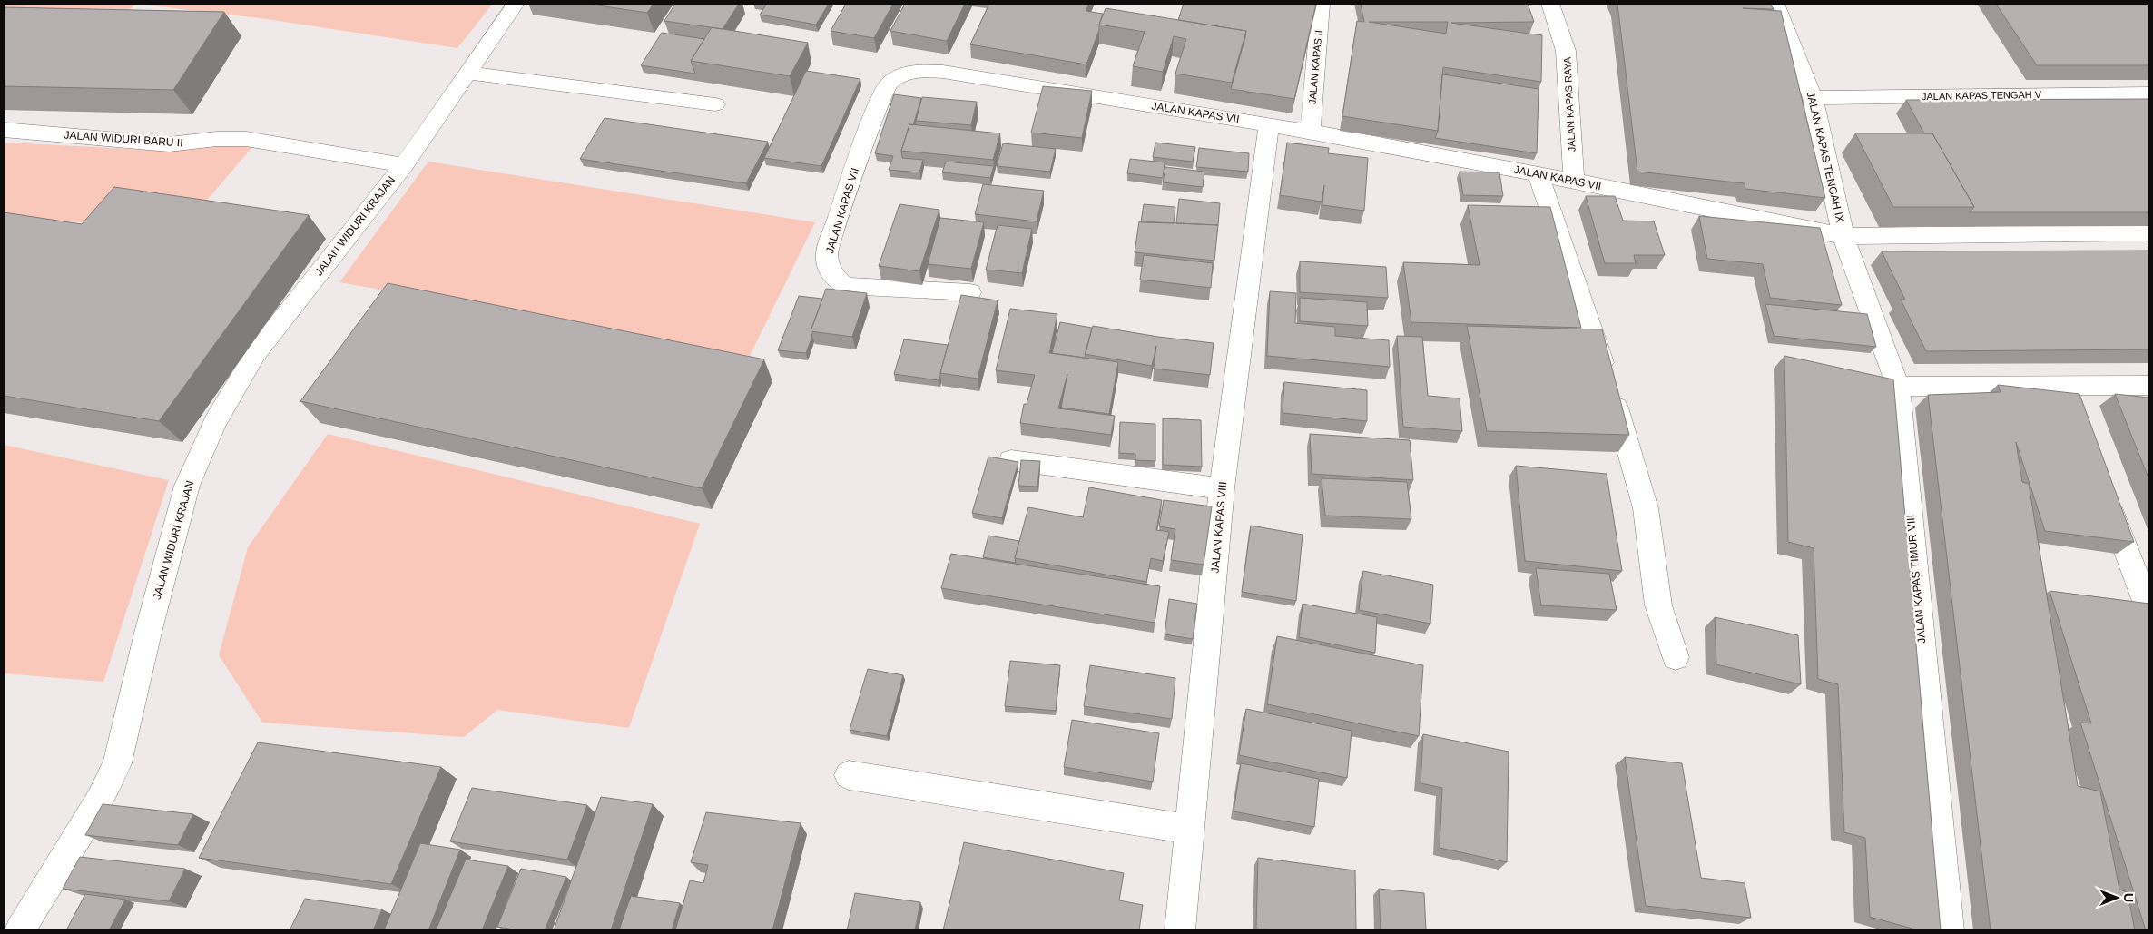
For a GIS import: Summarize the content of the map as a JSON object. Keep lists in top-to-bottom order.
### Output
{
  "streets": {
    "street": [
      "JALAN KAPAS II",
      "JALAN KAPAS TENGAH V",
      "JALAN KAPAS RAYA",
      "JALAN KAPAS VII",
      "JALAN WIDURI BARU II",
      "JALAN KAPAS TENGAH IX",
      "JALAN WIDURI KRAJAN",
      "JALAN KAPAS VIII",
      "JALAN KAPAS TIMUR VIII"
    ]
  },
  "crossings": [
    ["JALAN KAPAS II", "JALAN KAPAS VII"],
    ["JALAN KAPAS TENGAH V", "JALAN KAPAS TENGAH IX"],
    ["JALAN KAPAS RAYA", "JALAN KAPAS VII"],
    ["JALAN KAPAS VII", "JALAN KAPAS TENGAH IX"],
    ["JALAN KAPAS VII", "JALAN KAPAS VIII"],
    ["JALAN KAPAS VII", "JALAN KAPAS TIMUR VIII"],
    ["JALAN WIDURI BARU II", "JALAN WIDURI KRAJAN"],
    ["JALAN KAPAS TENGAH IX", "JALAN KAPAS TIMUR VIII"]
  ],
  "north": "right"
}
